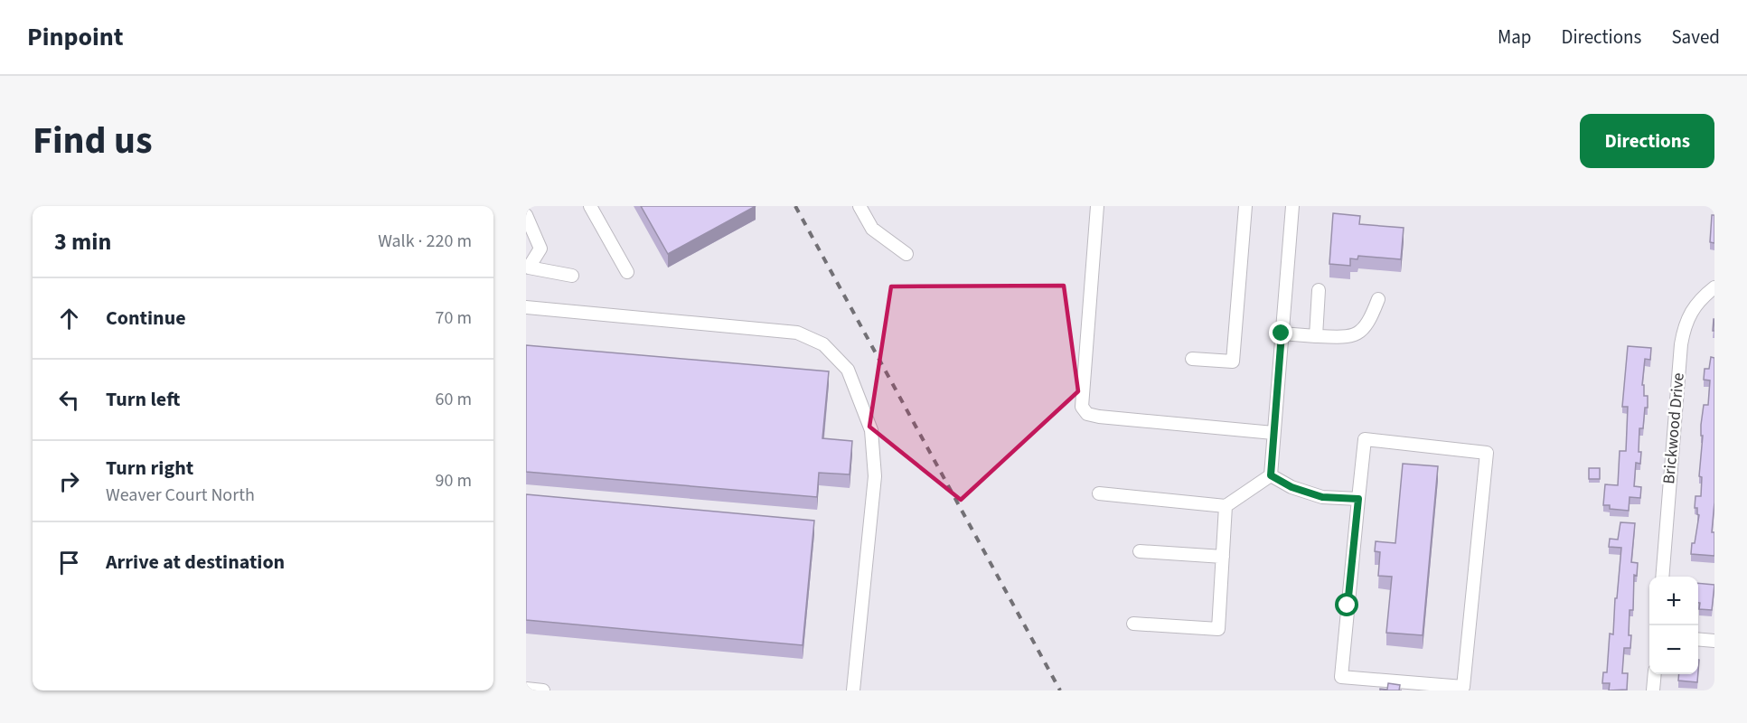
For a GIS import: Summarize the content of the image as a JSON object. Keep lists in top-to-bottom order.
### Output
{
  "streets": {
    "street": ["Brickwood Drive"]
  },
  "page": {
    "header": "Pinpoint",
    "nav": ["Map", "Directions", "Saved"],
    "title": "Find us",
    "buttons": "Directions",
    "heading": ["3 min", "Walk · 220 m"],
    "list": [
      ["Continue", "70 m"],
      ["Turn left", "60 m"],
      ["Turn right", "Weaver Court North", "90 m"],
      "Arrive at destination"
    ],
    "map_buttons": ["+", "−"]
  }
}
